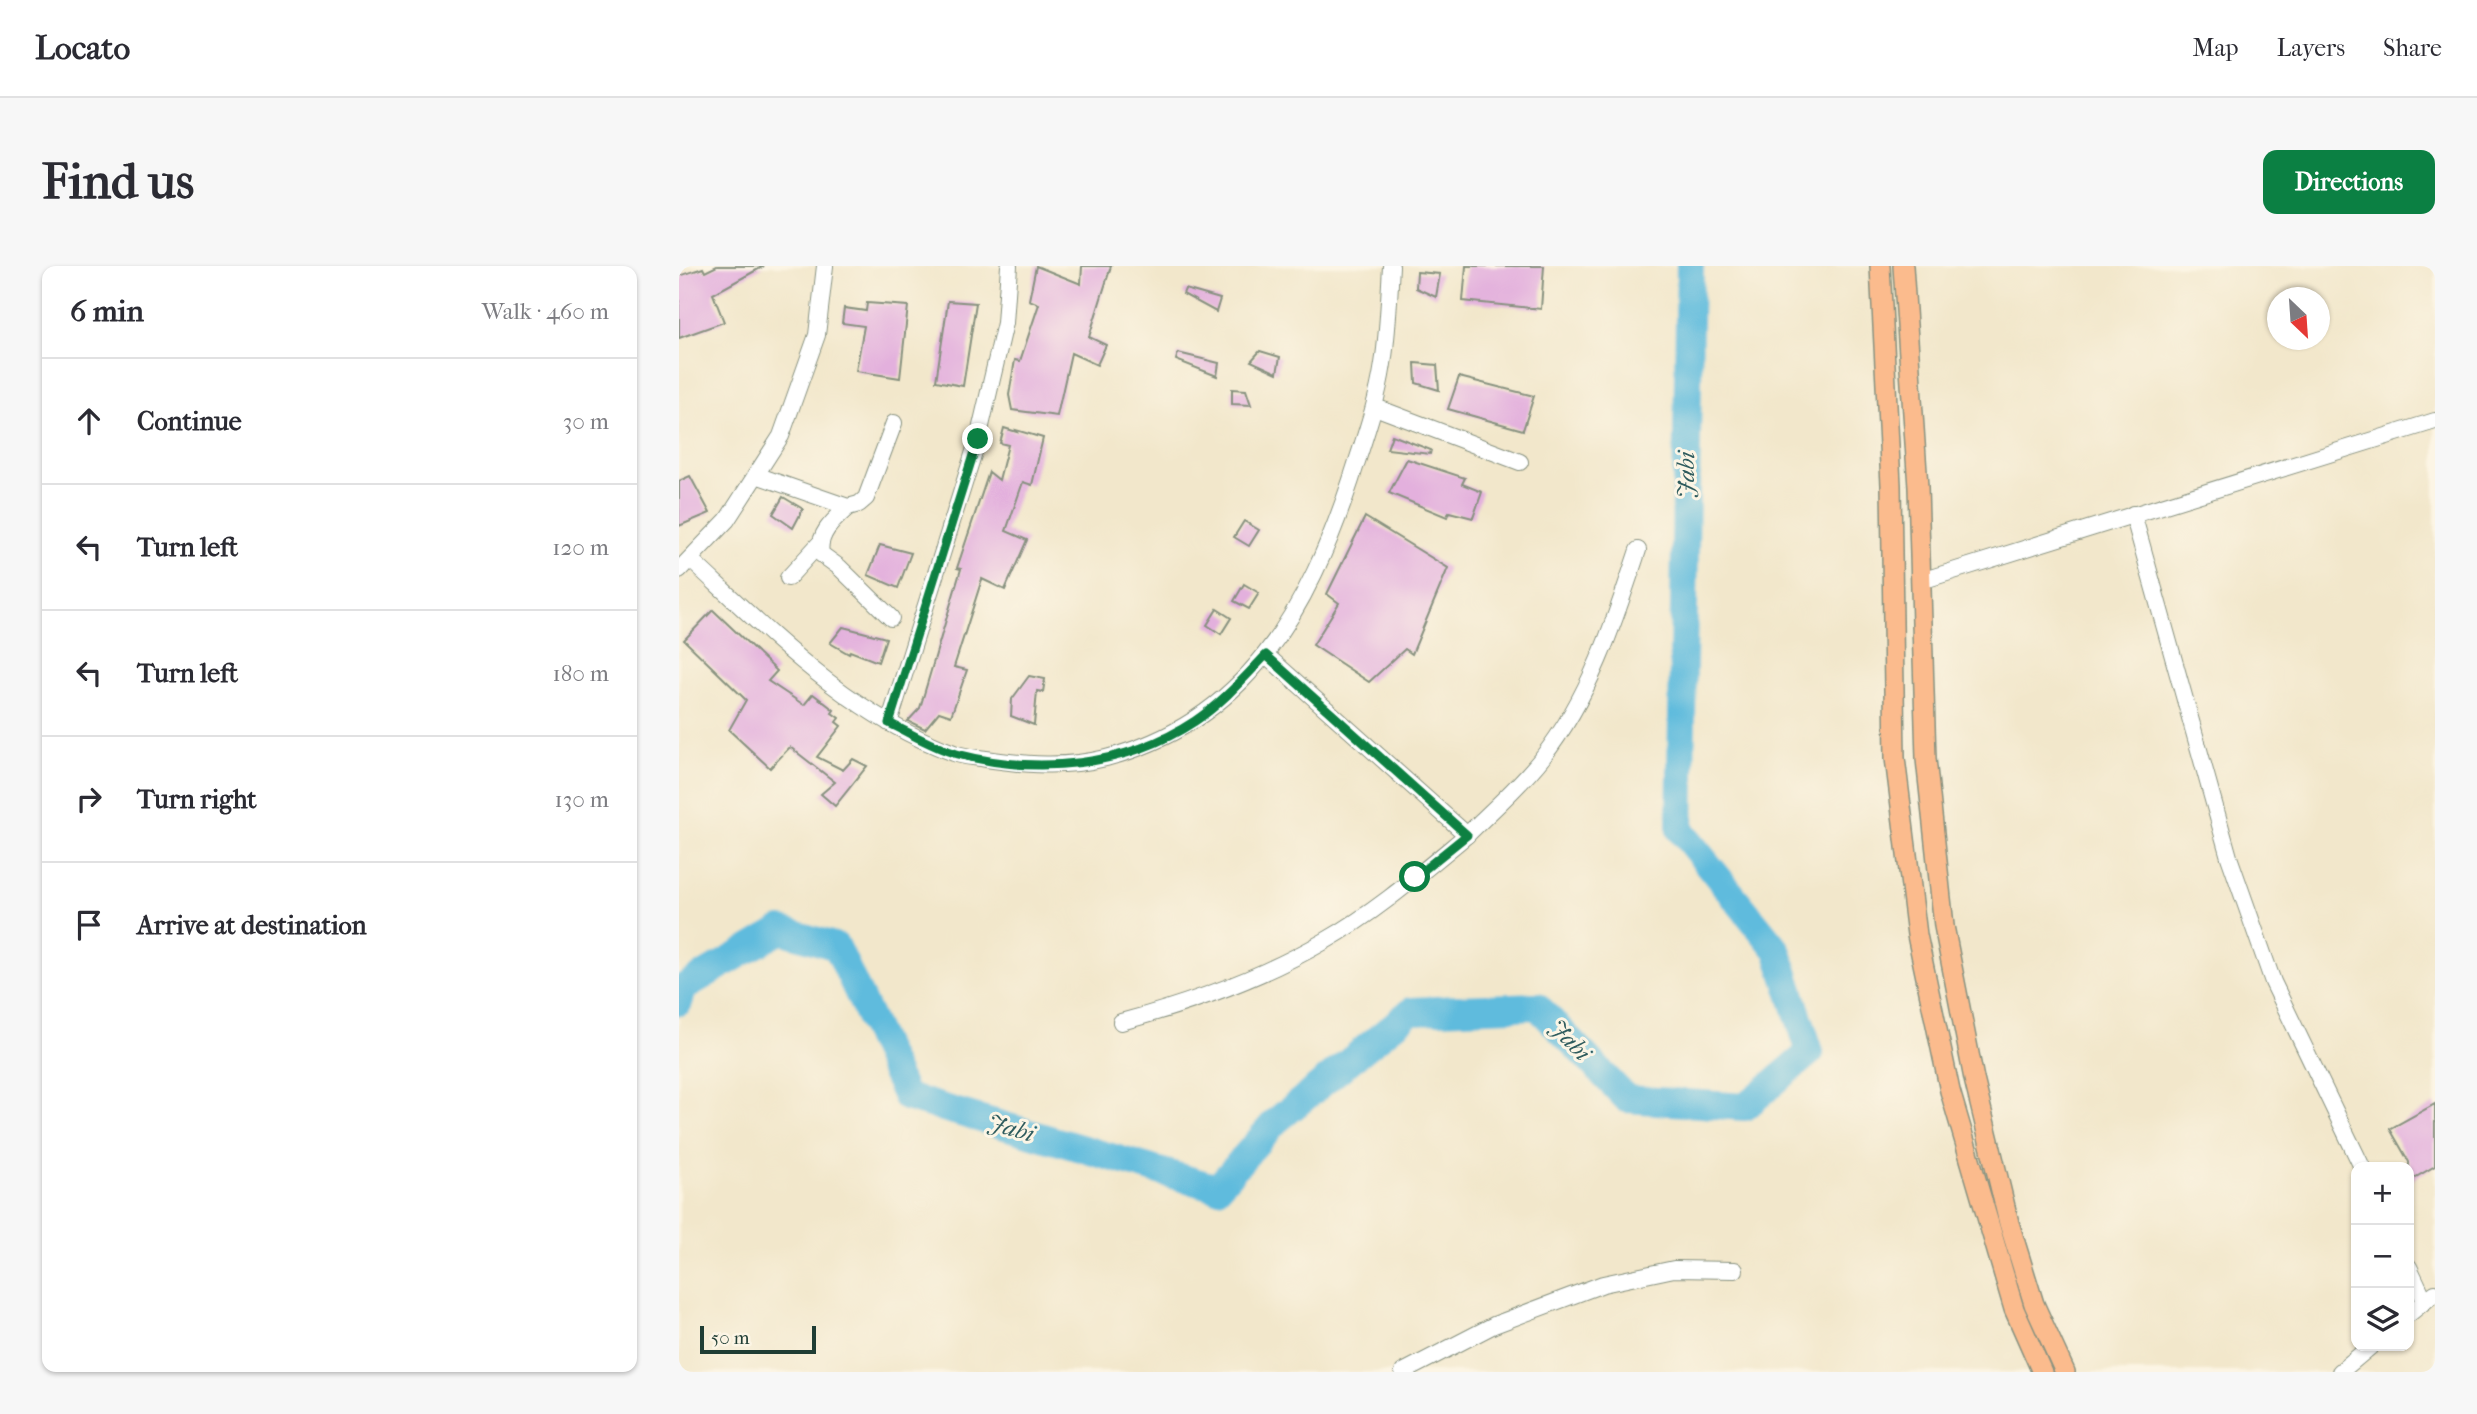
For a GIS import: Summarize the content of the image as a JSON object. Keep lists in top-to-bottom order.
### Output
{
  "water": ["Jabi"],
  "scale_bar": "50 m",
  "north": "bottom right",
  "page": {
    "header": "Locato",
    "nav": ["Map", "Layers", "Share"],
    "buttons": "Directions",
    "title": "Find us",
    "heading": ["6 min", "Walk · 460 m"],
    "list": [
      ["Continue", "30 m"],
      ["Turn left", "120 m"],
      ["Turn left", "180 m"],
      ["Turn right", "130 m"],
      "Arrive at destination"
    ],
    "map_buttons": ["+", "−"],
    "scale": "50 m"
  }
}
